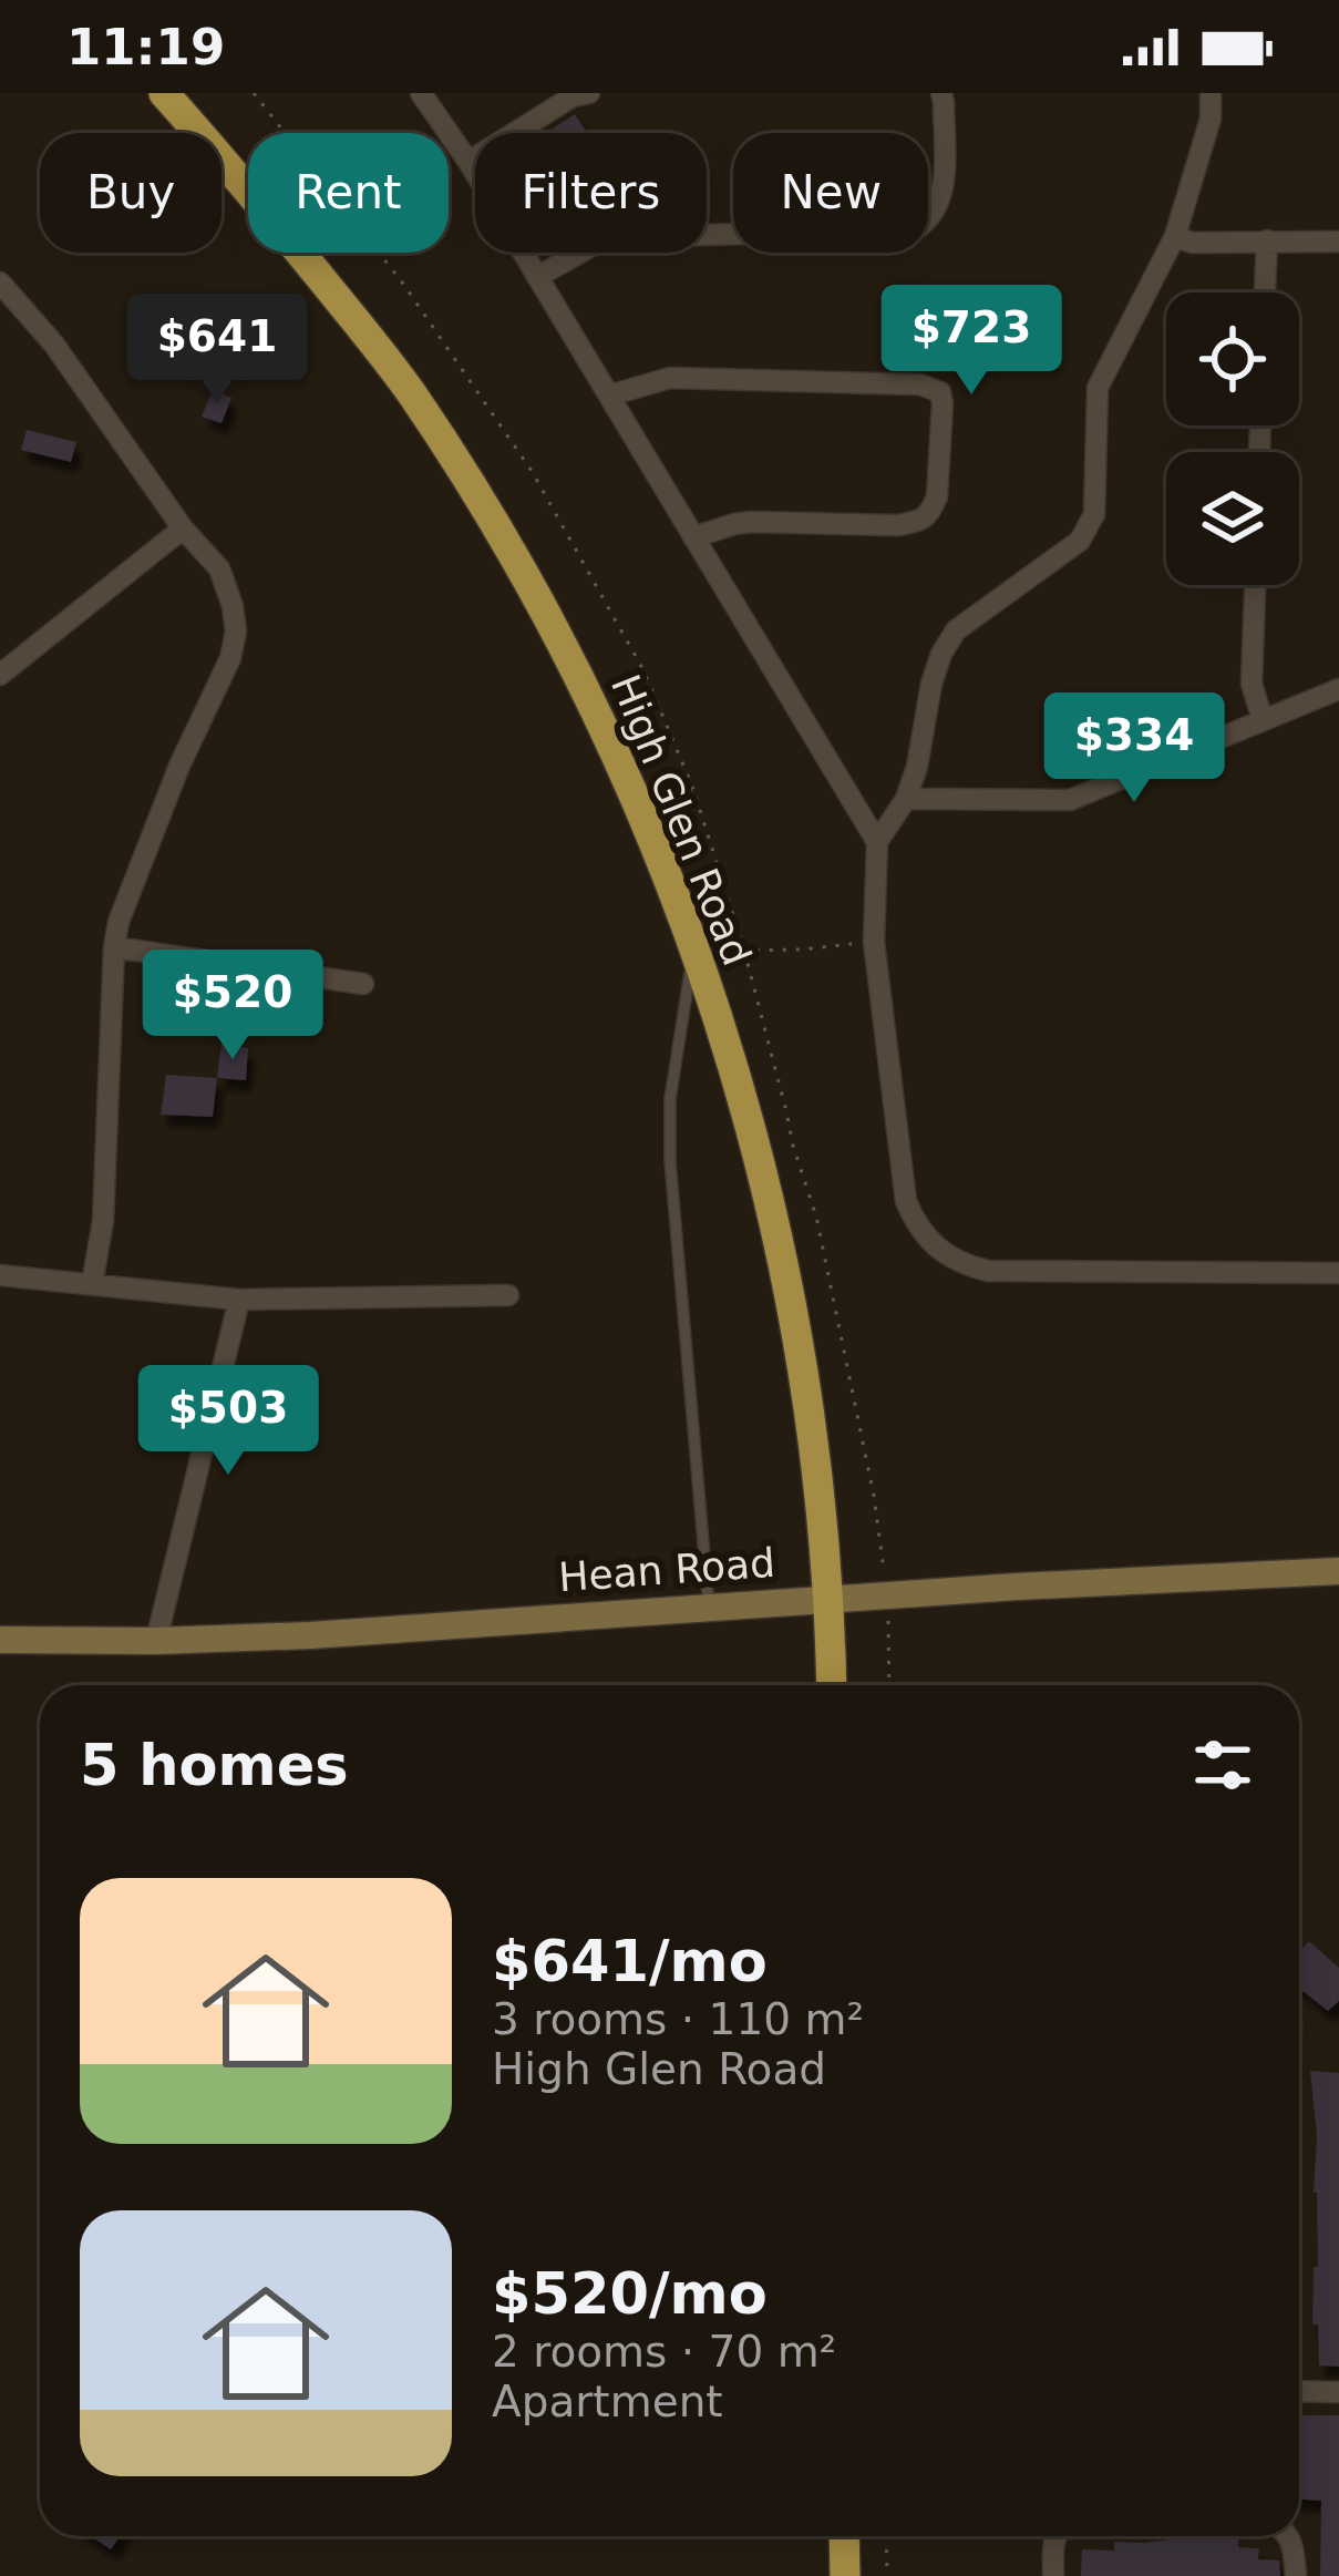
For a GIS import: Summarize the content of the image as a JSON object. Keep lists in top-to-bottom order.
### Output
{
  "streets": {
    "main road": ["High Glen Road"],
    "street": ["Hean Road"]
  },
  "crossings": [
    ["High Glen Road", "Hean Road"]
  ],
  "page": {
    "status": "11:19",
    "chip": [
      "Buy",
      "Rent",
      "Filters",
      "New"
    ],
    "price": [
      "$723",
      "$641",
      "$334",
      "$520",
      "$503"
    ],
    "heading": "5 homes",
    "list": [
      {
        "name": "$641/mo",
        "note": "3 rooms · 110 m² · High Glen Road"
      },
      {
        "name": "$520/mo",
        "note": "2 rooms · 70 m² · Apartment"
      }
    ]
  }
}
